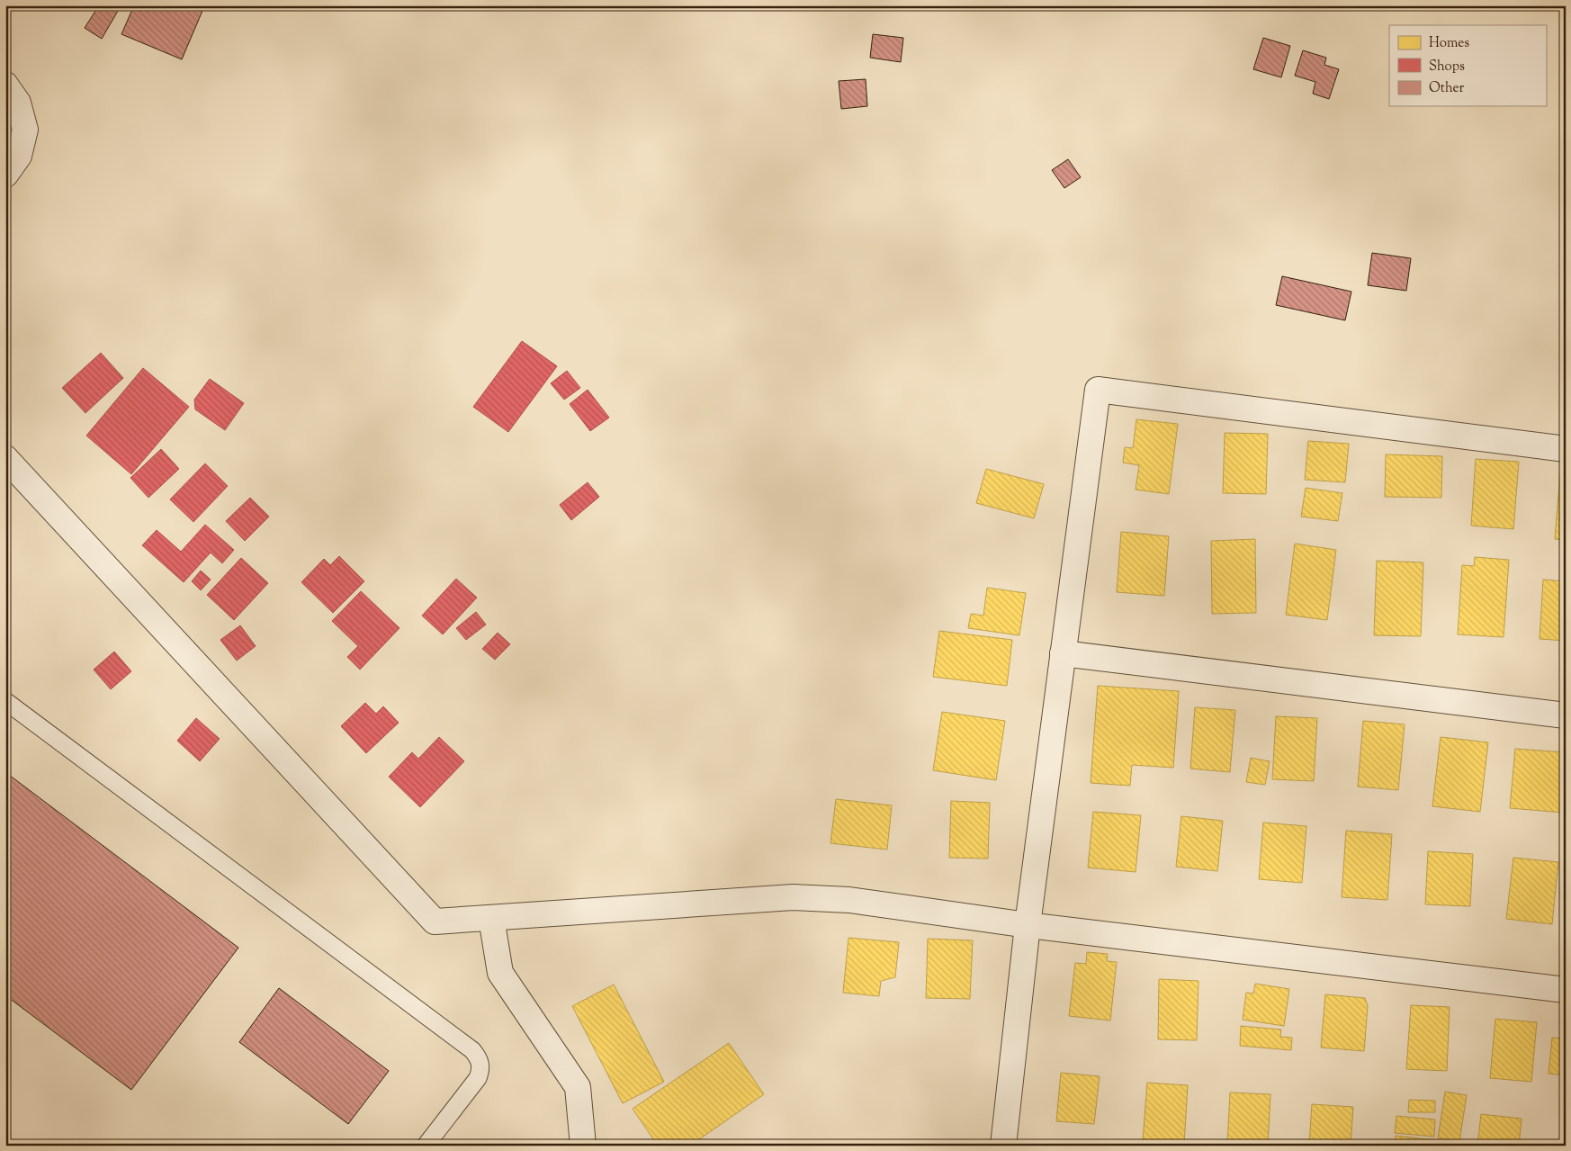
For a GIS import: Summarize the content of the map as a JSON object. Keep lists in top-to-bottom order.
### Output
{
  "legend": ["Homes", "Shops", "Other"]
}
